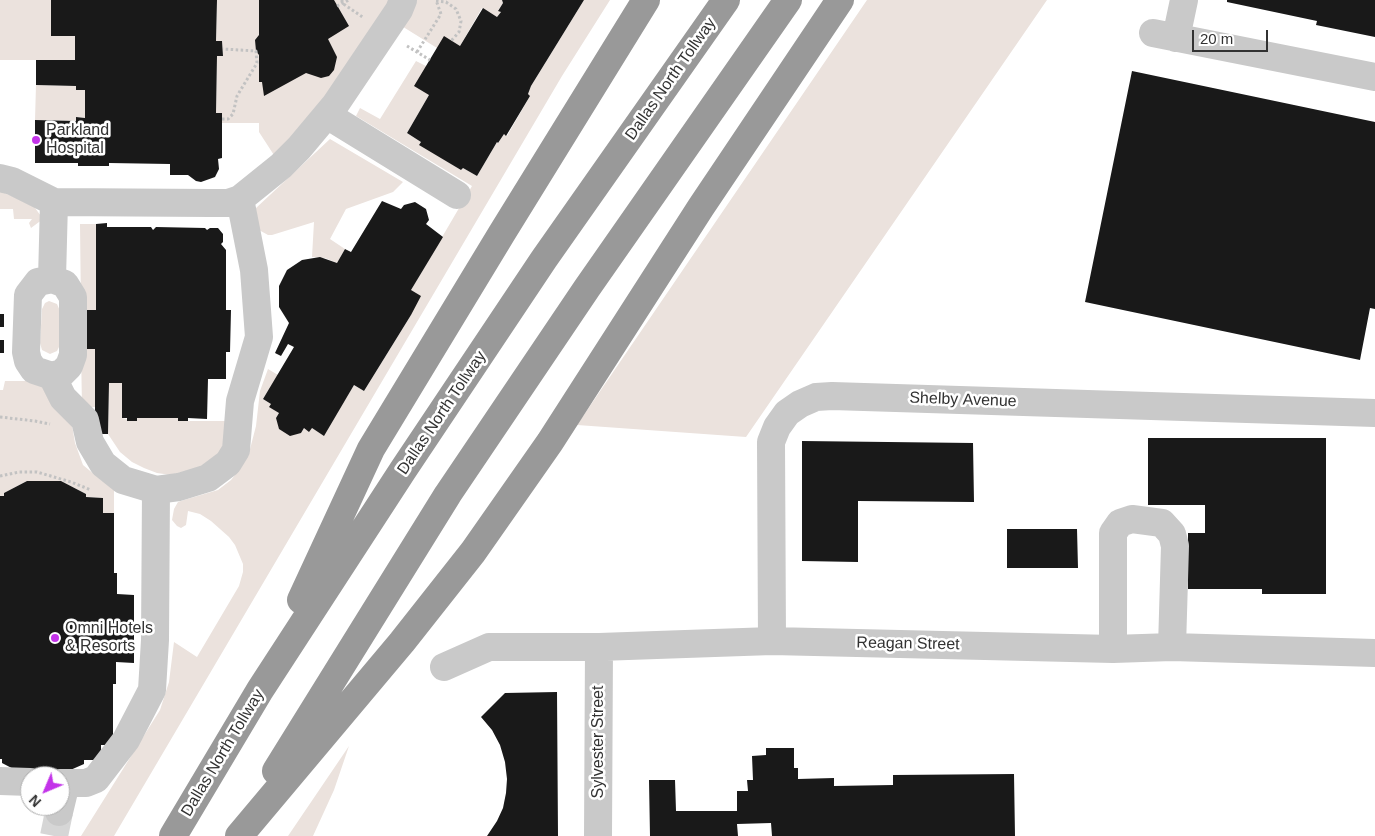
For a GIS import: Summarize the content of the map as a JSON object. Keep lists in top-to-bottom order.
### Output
{
  "streets": {
    "highway": ["Dallas North Tollway"],
    "street": ["Shelby Avenue", "Reagan Street", "Sylvester Street"]
  },
  "crossings": [
    ["Shelby Avenue", "Reagan Street"],
    ["Reagan Street", "Sylvester Street"]
  ],
  "places": ["Parkland Hospital", "Omni Hotels & Resorts"],
  "scale_bar": "20 m",
  "north": "bottom left"
}
